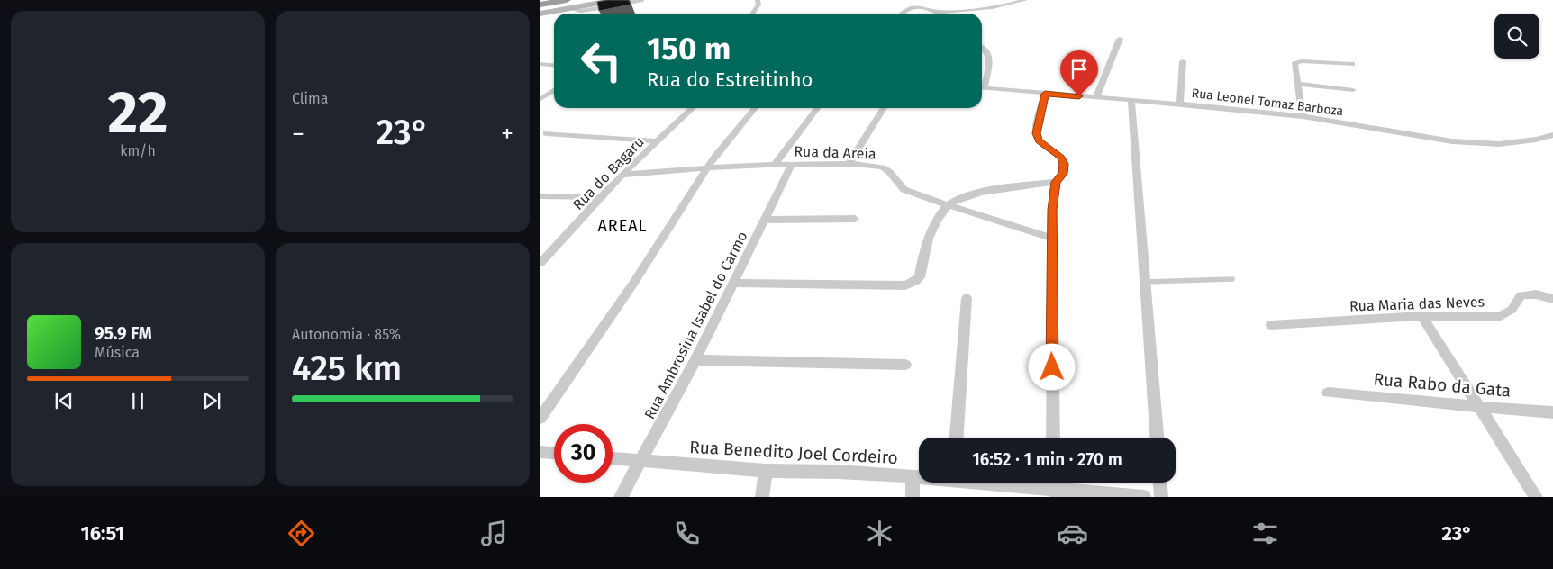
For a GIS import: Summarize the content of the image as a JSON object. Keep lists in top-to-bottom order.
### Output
{
  "streets": {
    "street": [
      "Rua Leonel Tomaz Barboza",
      "Rua da Areia",
      "Rua do Bagaru",
      "Rua Maria das Neves",
      "Rua Ambrosina Isabel do Carmo",
      "Rua Rabo da Gata",
      "Rua Benedito Joel Cordeiro"
    ]
  },
  "crossings": [
    ["Rua da Areia", "Rua do Bagaru"],
    ["Rua da Areia", "Rua Ambrosina Isabel do Carmo"],
    ["Rua Ambrosina Isabel do Carmo", "Rua Benedito Joel Cordeiro"]
  ],
  "districts": ["AREAL"],
  "page": {
    "tile": [
      ["22", "km/h"],
      "Clima",
      ["Autonomia · 85%", "425 km"]
    ],
    "turn": ["150 m", "Rua do Estreitinho"],
    "heat": ["−", "23°", "+"],
    "song": ["95.9 FM", "Música"],
    "limit": "30",
    "trip": "16:52 · 1 min · 270 m",
    "tabs": ["16:51", "23°"]
  }
}
